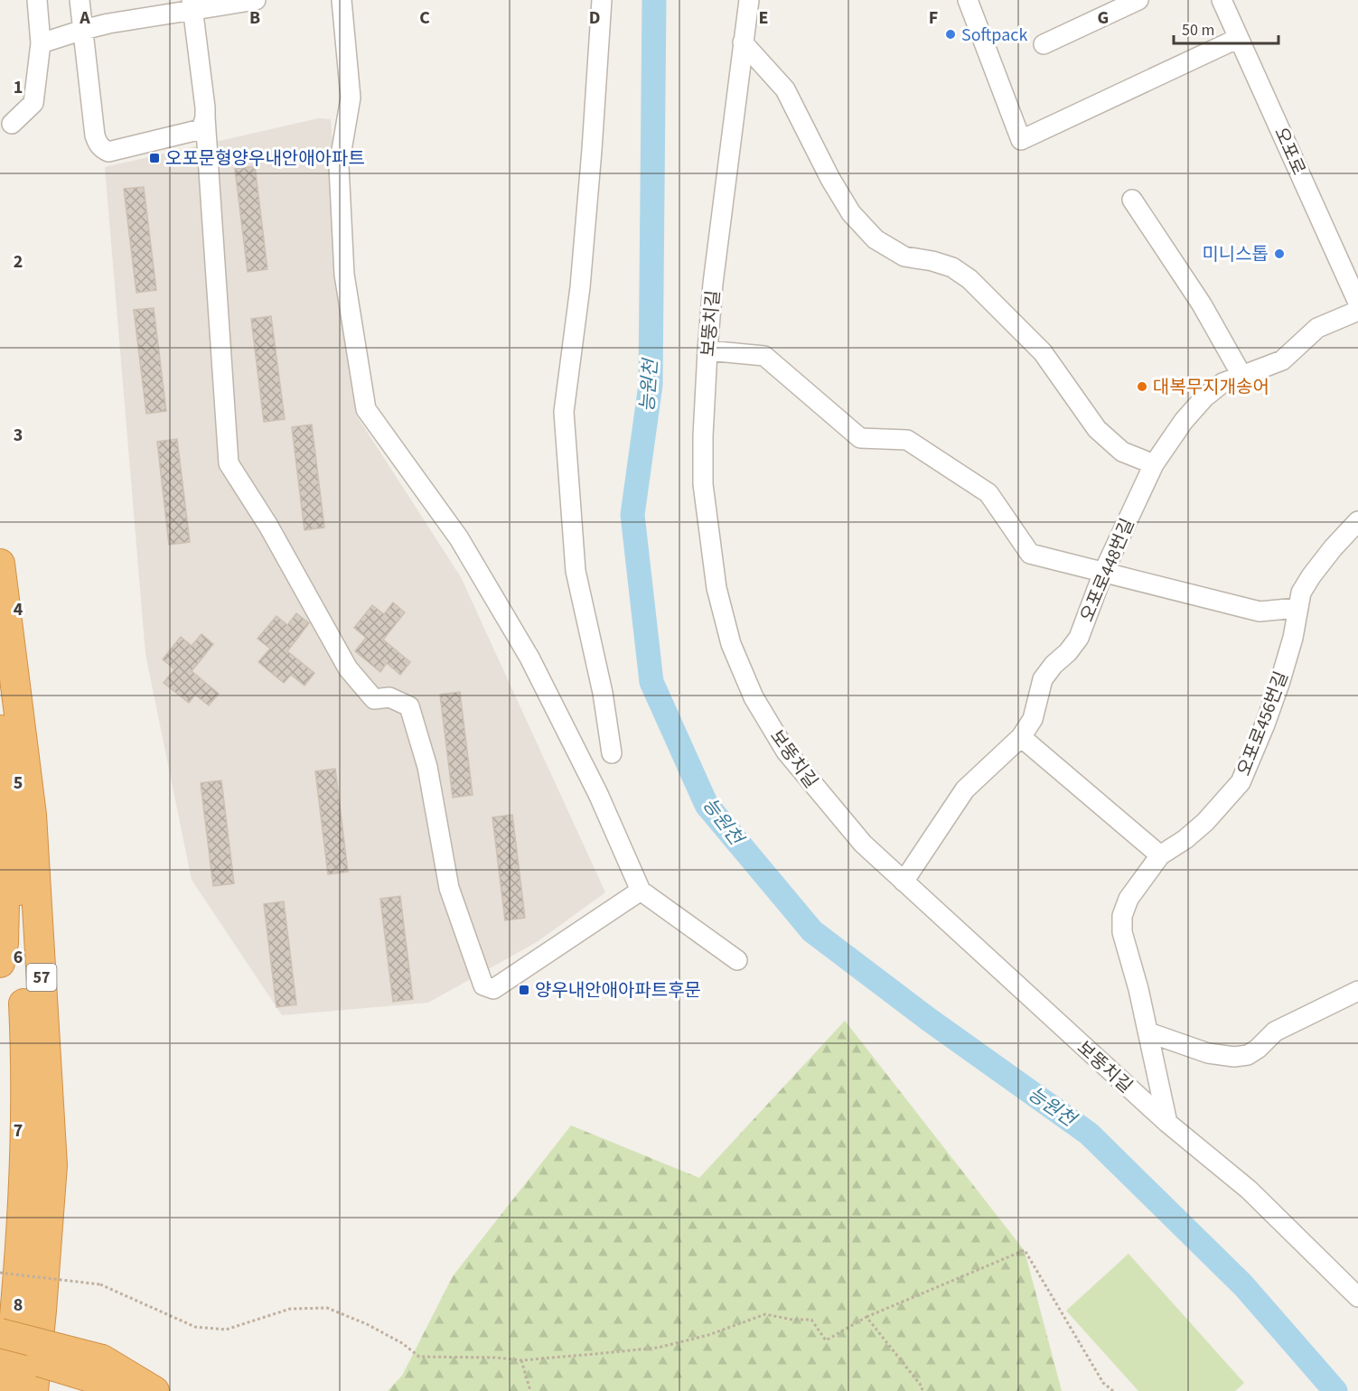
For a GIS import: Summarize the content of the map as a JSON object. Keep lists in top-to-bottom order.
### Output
{
  "streets": {
    "highway": ["57"],
    "street": [
      "오포로",
      "보뚱치길",
      "오포로448번길",
      "오포로456번길"
    ]
  },
  "crossings": [
    ["보뚱치길", "오포로448번길"],
    ["보뚱치길", "오포로456번길"]
  ],
  "water": ["능원천"],
  "places": {
    "other": ["Softpack", "미니스톱", "대복무지개송어"],
    "transit": ["오포문형양우내안애아파트", "양우내안애아파트후문"]
  },
  "scale_bar": "50 m",
  "grid": {
    "columns": [
      "A",
      "B",
      "C",
      "D",
      "E",
      "F",
      "G"
    ],
    "rows": [
      "1",
      "2",
      "3",
      "4",
      "5",
      "6",
      "7",
      "8"
    ]
  }
}
